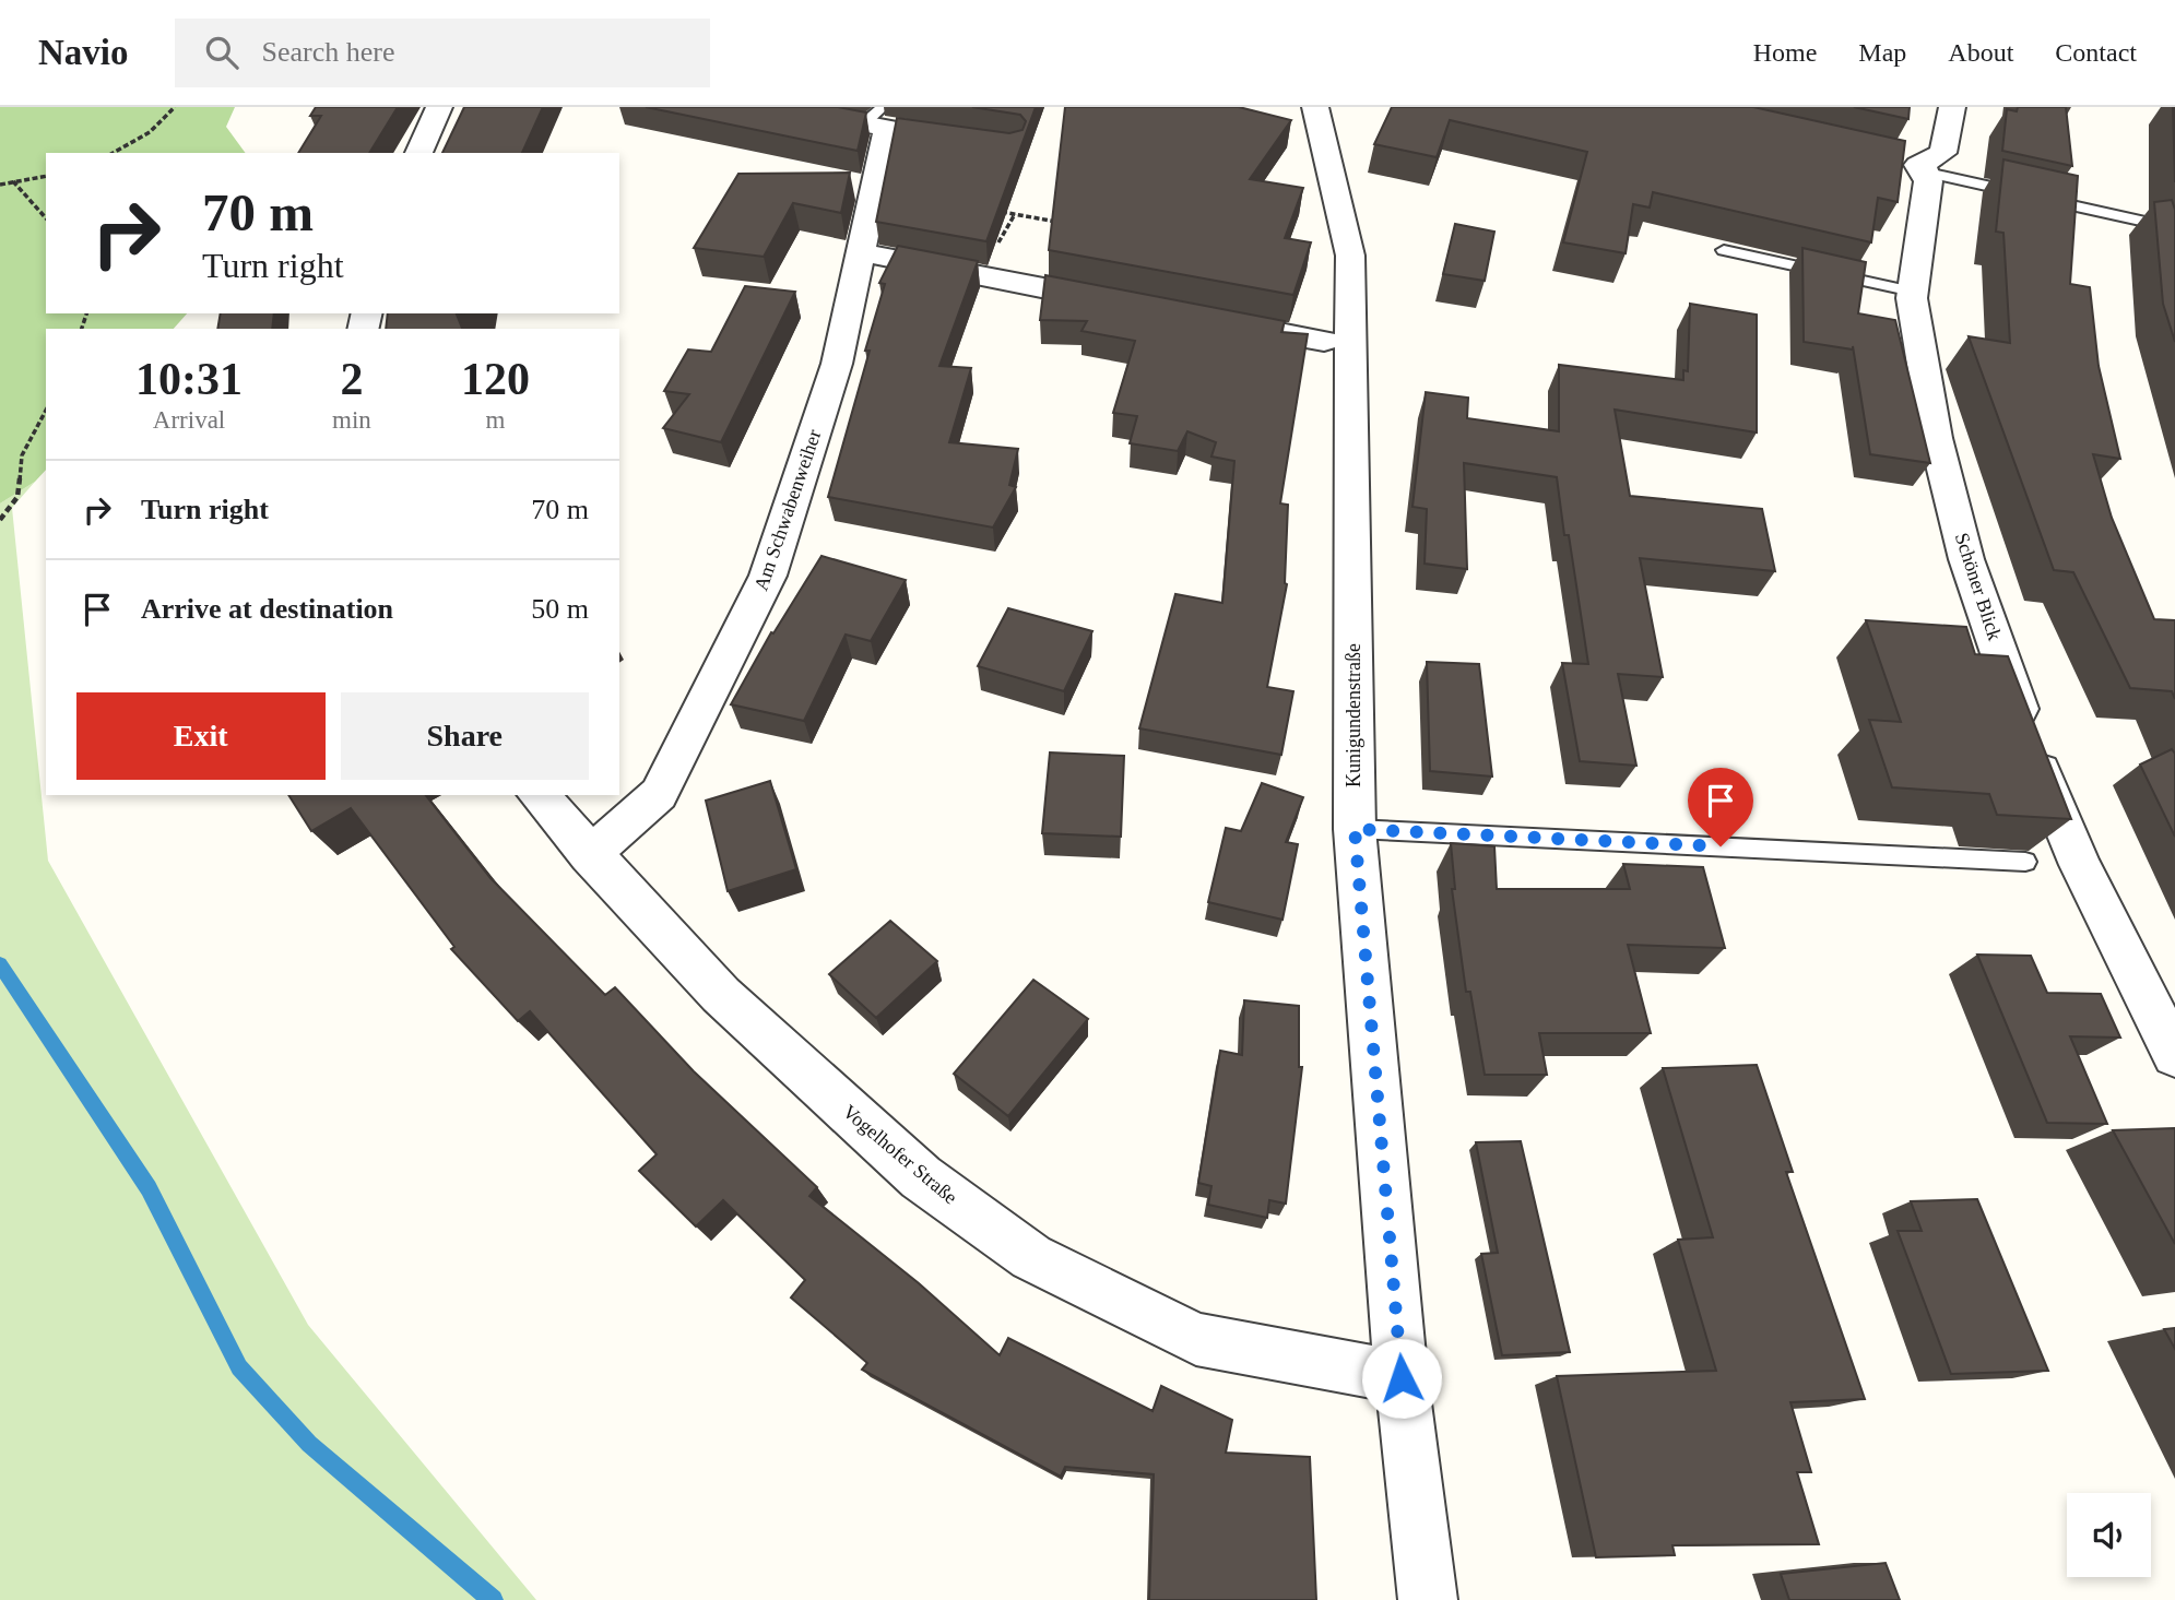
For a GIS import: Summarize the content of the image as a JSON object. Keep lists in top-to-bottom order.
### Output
{
  "streets": {
    "street": [
      "Am Schwabenweiher",
      "Schöner Blick",
      "Kunigundenstraße",
      "Vogelhofer Straße"
    ]
  },
  "crossings": [
    ["Am Schwabenweiher", "Vogelhofer Straße"],
    ["Kunigundenstraße", "Vogelhofer Straße"]
  ],
  "page": {
    "header": "Navio",
    "search": "Search here",
    "nav": [
      "Home",
      "Map",
      "About",
      "Contact"
    ],
    "turn": ["70 m", "Turn right"],
    "eta": [
      "10:31",
      "Arrival",
      "2",
      "min",
      "120",
      "m"
    ],
    "list": [
      {
        "name": "Turn right",
        "value": "70 m"
      },
      {
        "name": "Arrive at destination",
        "value": "50 m"
      }
    ],
    "buttons": ["Exit", "Share"]
  }
}
